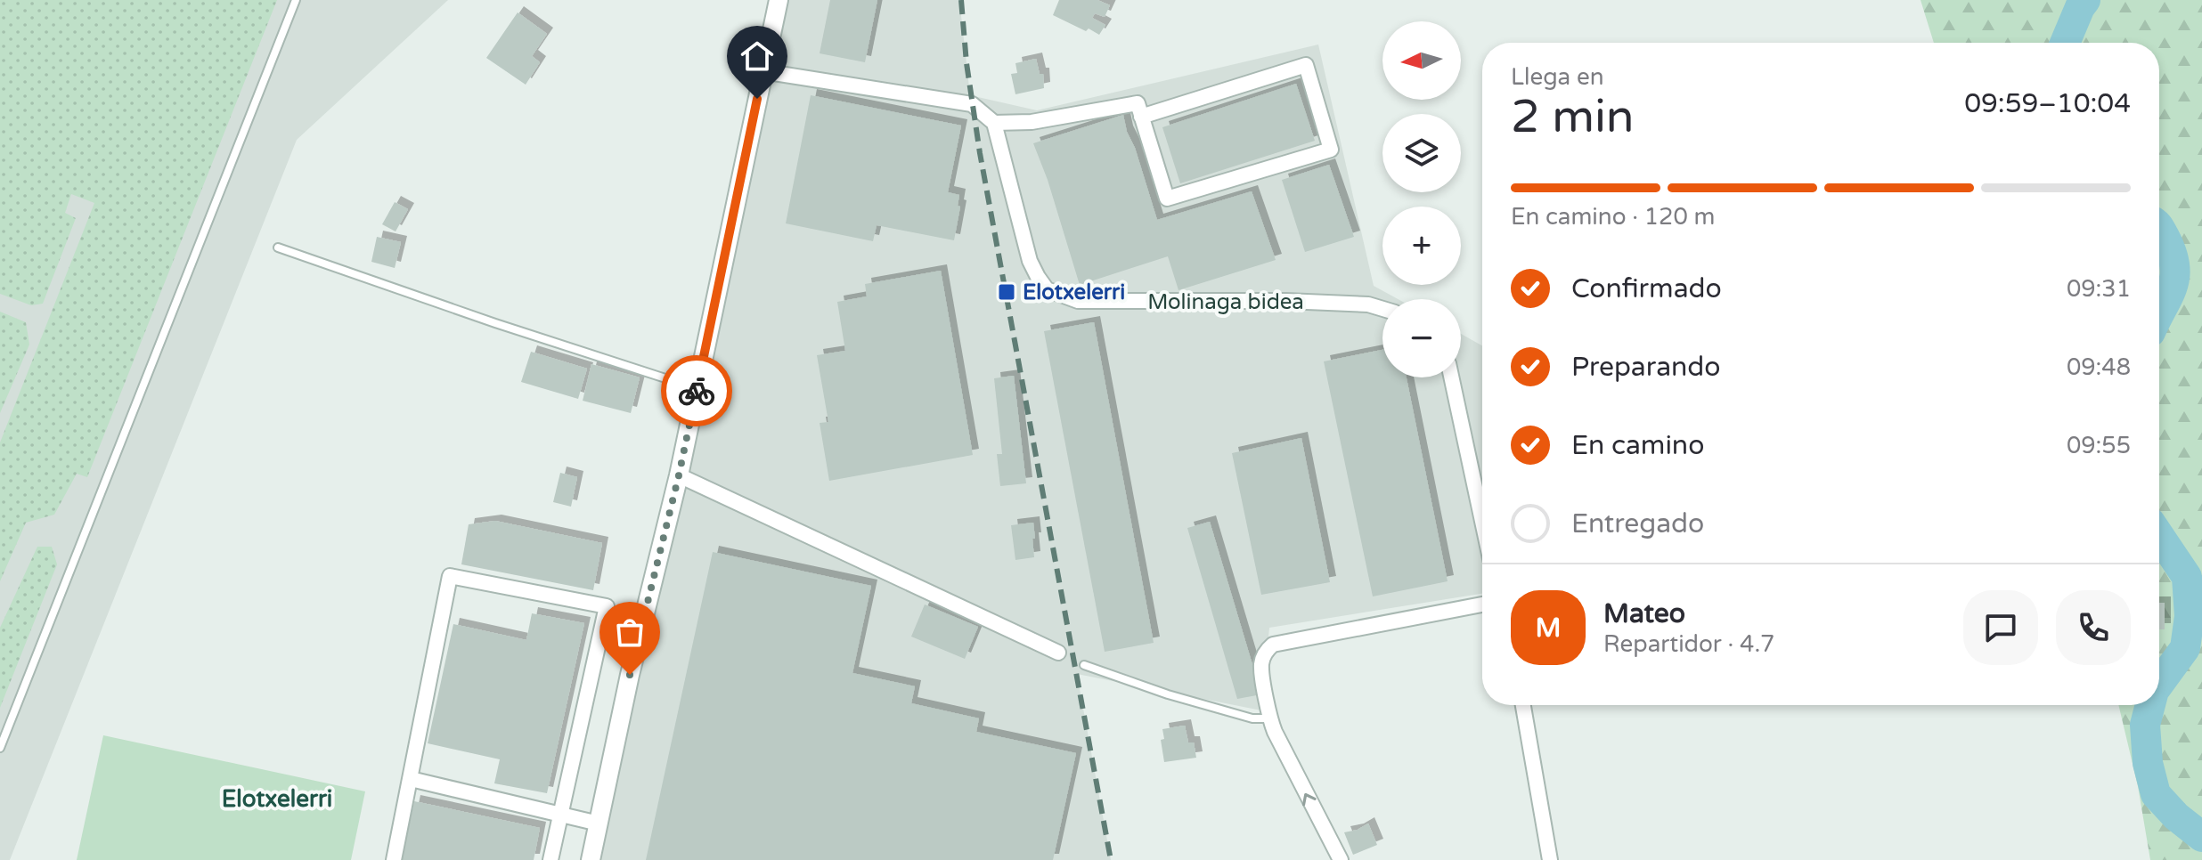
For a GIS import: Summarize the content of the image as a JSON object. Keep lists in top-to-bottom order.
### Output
{
  "streets": {
    "street": ["Molinaga bidea"]
  },
  "districts": ["Elotxelerri"],
  "places": {
    "transit": ["Elotxelerri"]
  },
  "north": "left",
  "page": {
    "map_buttons": ["+", "−"],
    "heading": ["2 min", "Llega en", "09:59–10:04"],
    "panel": ["Mateo", "Repartidor · 4.7"],
    "bar": "En camino · 120 m",
    "list": [
      ["Confirmado", "09:31"],
      ["Preparando", "09:48"],
      ["En camino", "09:55"],
      "Entregado"
    ],
    "round": "M"
  }
}
